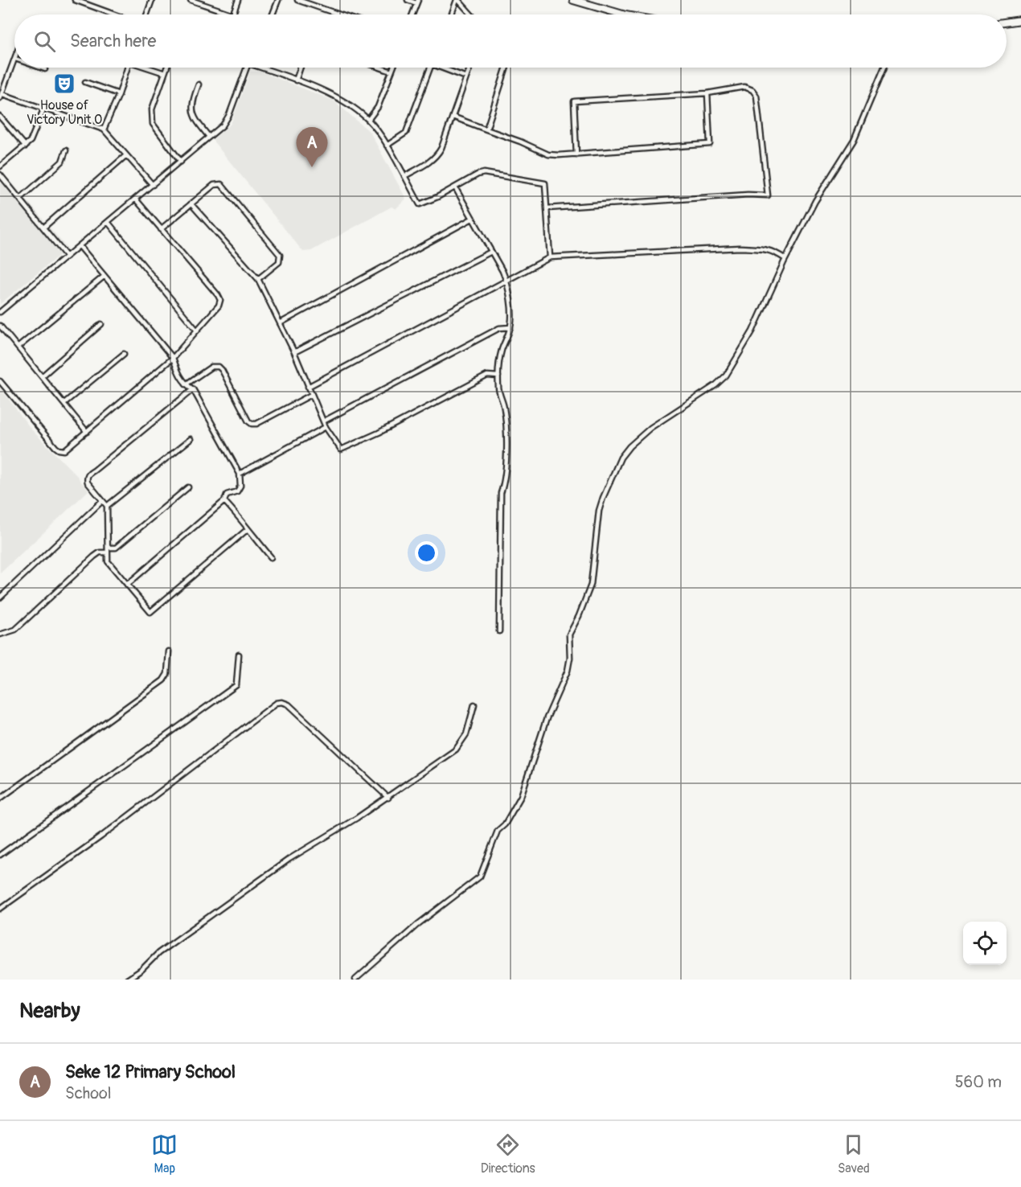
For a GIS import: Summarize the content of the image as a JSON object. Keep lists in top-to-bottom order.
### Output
{
  "places": {
    "theatre": ["House of Victory Unit O"]
  },
  "page": {
    "search": "Search here",
    "pins": "A",
    "heading": "Nearby",
    "list": [
      {
        "mark": "A",
        "name": "Seke 12 Primary School",
        "note": "School",
        "value": "560 m"
      }
    ],
    "nav": ["Map", "Directions", "Saved"]
  }
}
